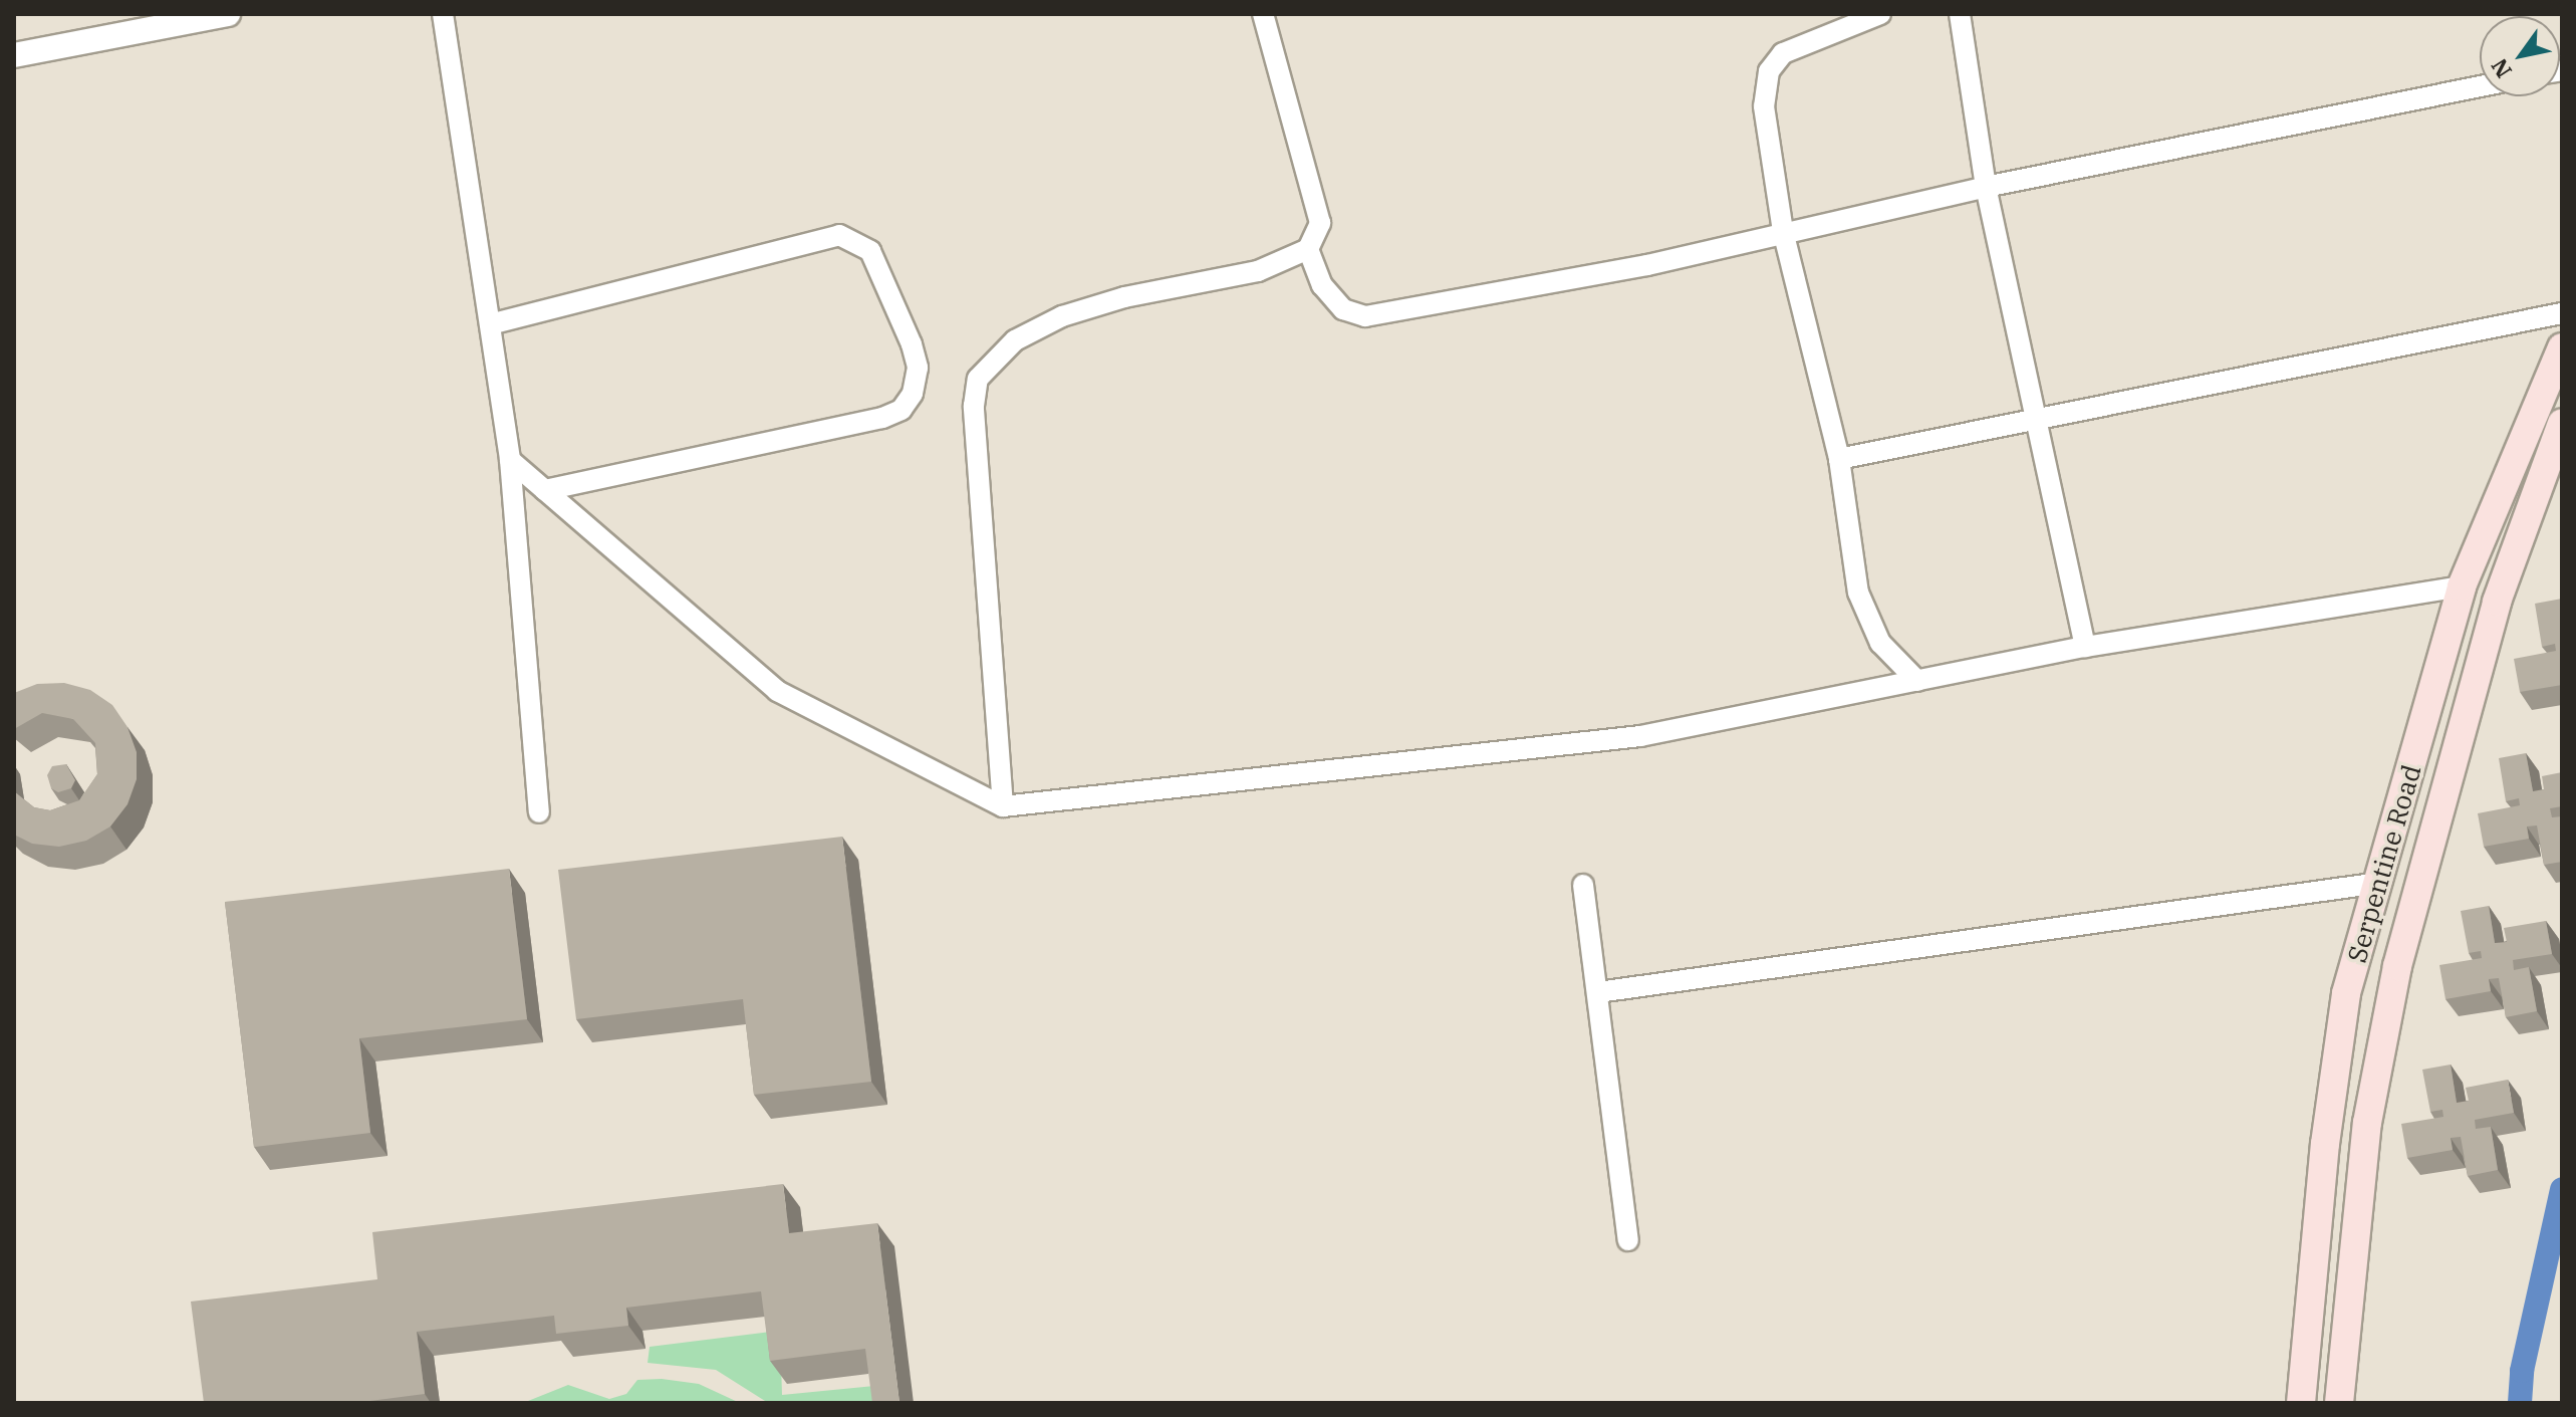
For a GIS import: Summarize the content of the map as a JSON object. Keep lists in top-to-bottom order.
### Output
{
  "streets": {
    "main road": ["Serpentine Road"]
  },
  "north": "bottom left"
}
